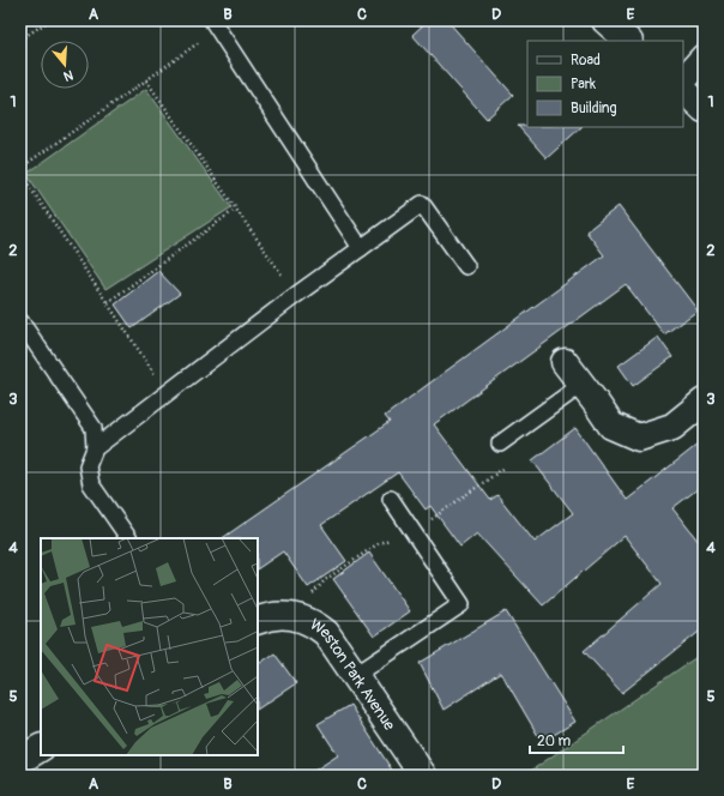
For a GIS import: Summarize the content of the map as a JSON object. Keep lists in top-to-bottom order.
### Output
{
  "streets": {
    "street": ["Weston Park Avenue"]
  },
  "legend": ["Road", "Park", "Building"],
  "scale_bar": "20 m",
  "north": "bottom",
  "grid": {
    "columns": [
      "A",
      "B",
      "C",
      "D",
      "E"
    ],
    "rows": [
      "1",
      "2",
      "3",
      "4",
      "5"
    ]
  }
}
